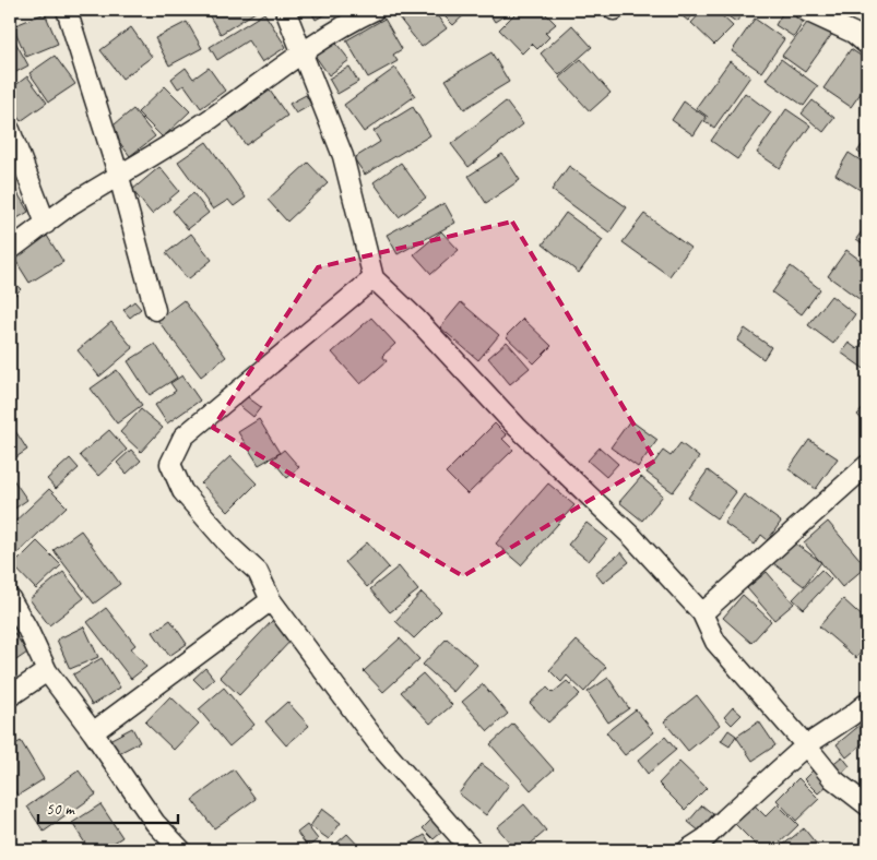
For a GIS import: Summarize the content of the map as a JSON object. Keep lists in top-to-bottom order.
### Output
{
  "scale_bar": "50 m"
}
